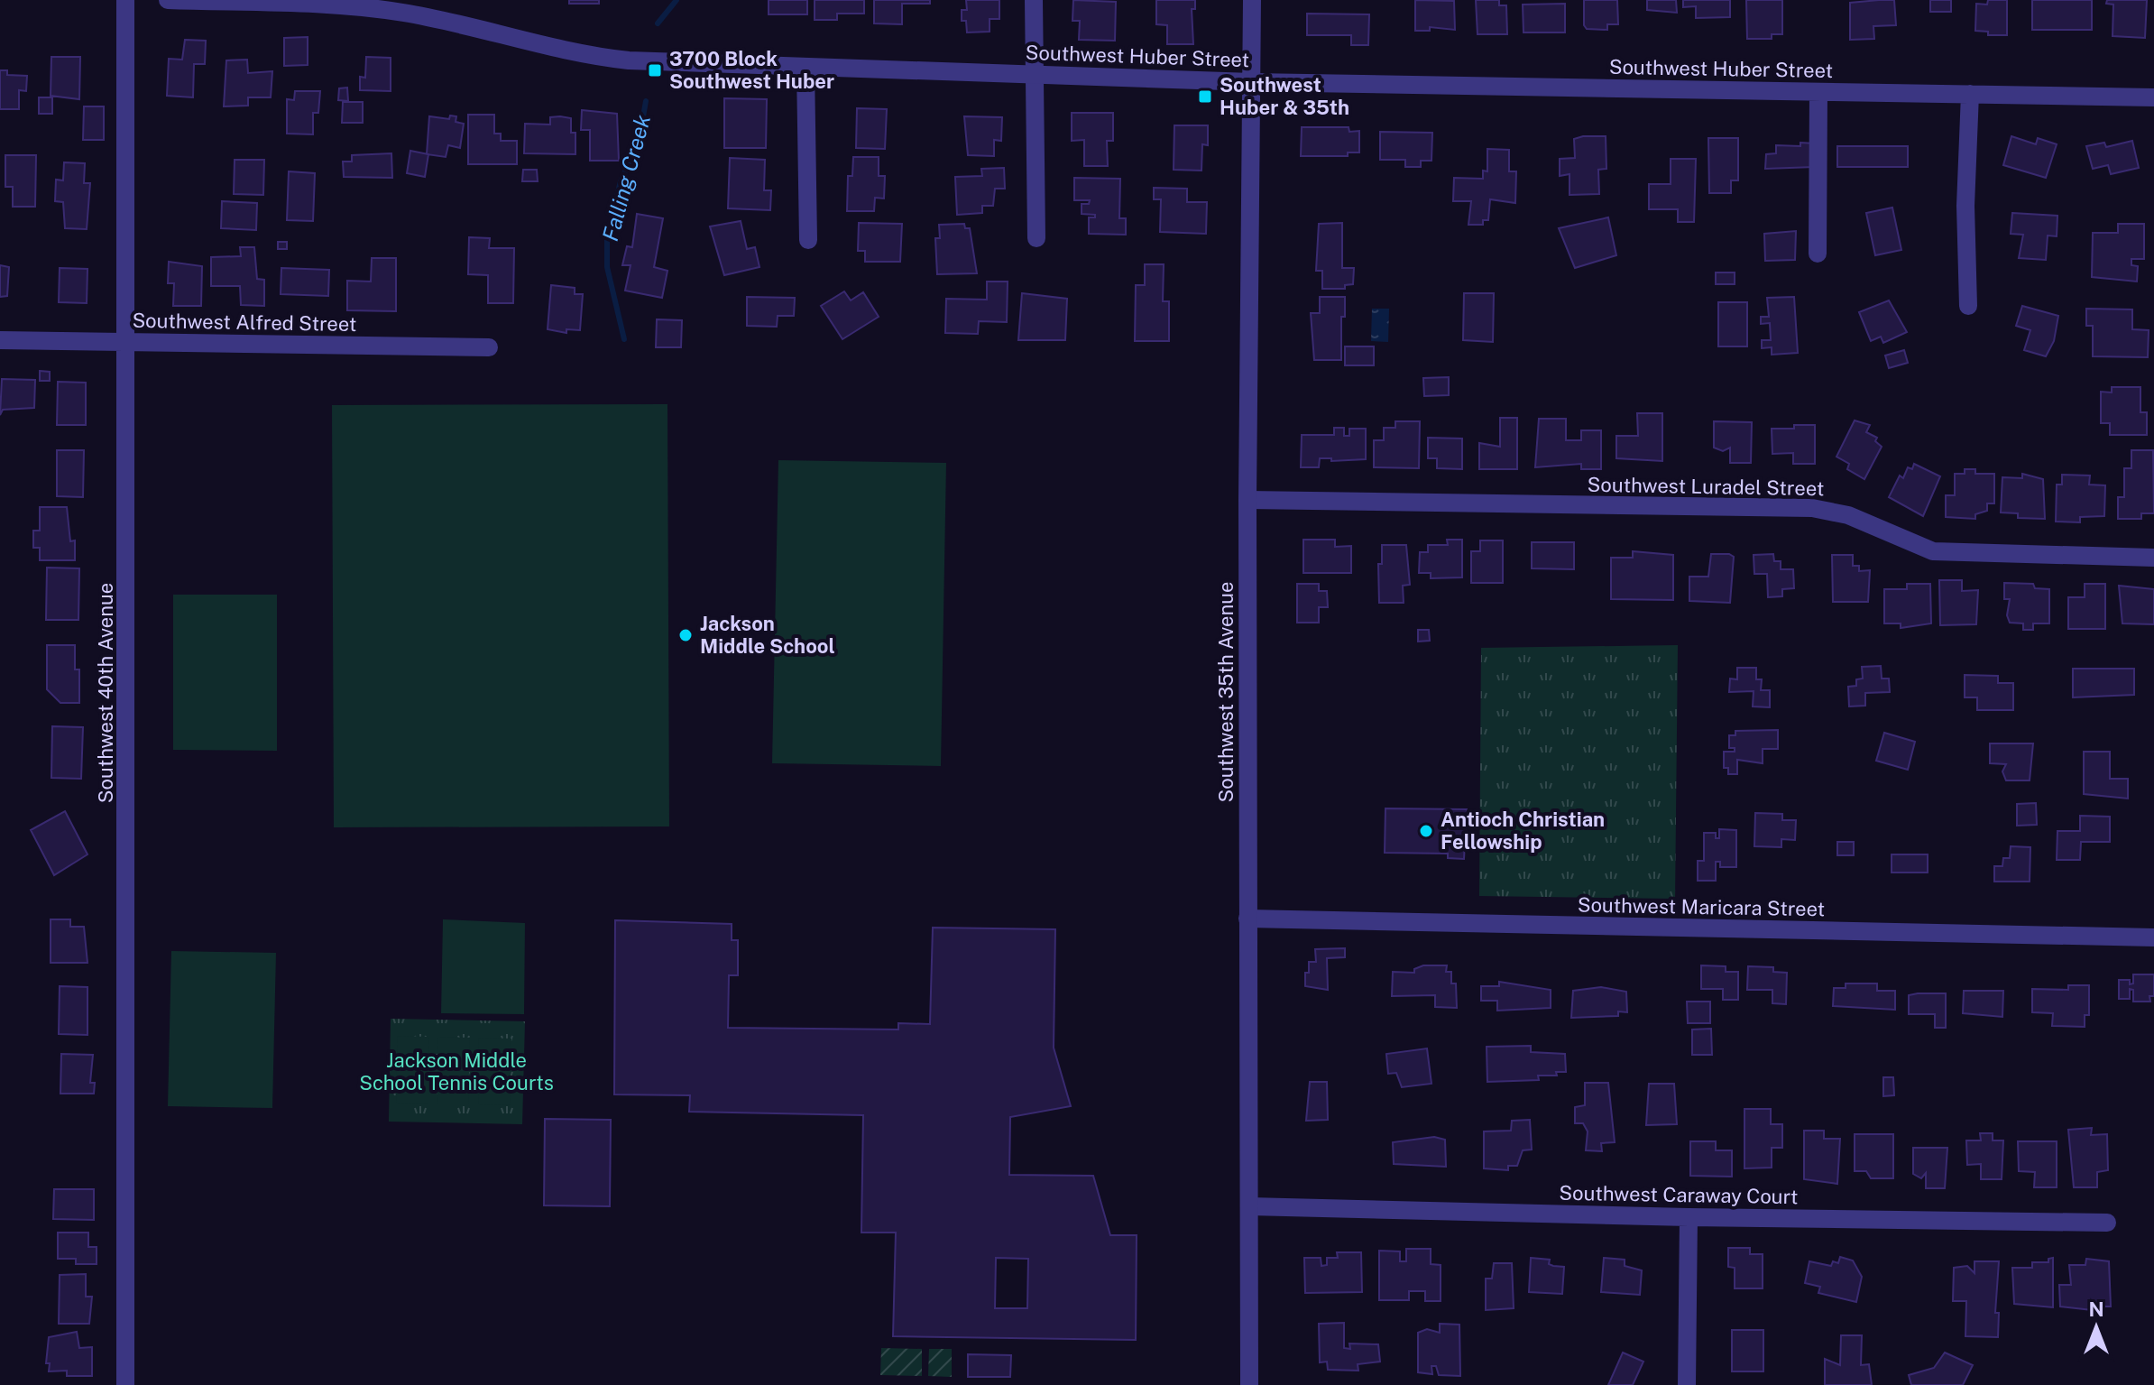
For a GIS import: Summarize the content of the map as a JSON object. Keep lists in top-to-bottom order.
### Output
{
  "streets": {
    "street": [
      "Southwest Huber Street",
      "Southwest Alfred Street",
      "Southwest Luradel Street",
      "Southwest 35th Avenue",
      "Southwest 40th Avenue",
      "Southwest Maricara Street",
      "Southwest Caraway Court"
    ]
  },
  "crossings": [
    ["Southwest Huber Street", "Southwest 35th Avenue"],
    ["Southwest Alfred Street", "Southwest 40th Avenue"],
    ["Southwest Luradel Street", "Southwest 35th Avenue"],
    ["Southwest 35th Avenue", "Southwest Maricara Street"],
    ["Southwest 35th Avenue", "Southwest Caraway Court"]
  ],
  "water": ["Falling Creek"],
  "parks": ["Jackson Middle School Tennis Courts"],
  "places": {
    "transit": ["3700 Block Southwest Huber", "Southwest Huber & 35th"],
    "other": ["Jackson Middle School", "Antioch Christian Fellowship"]
  },
  "north": "top"
}
